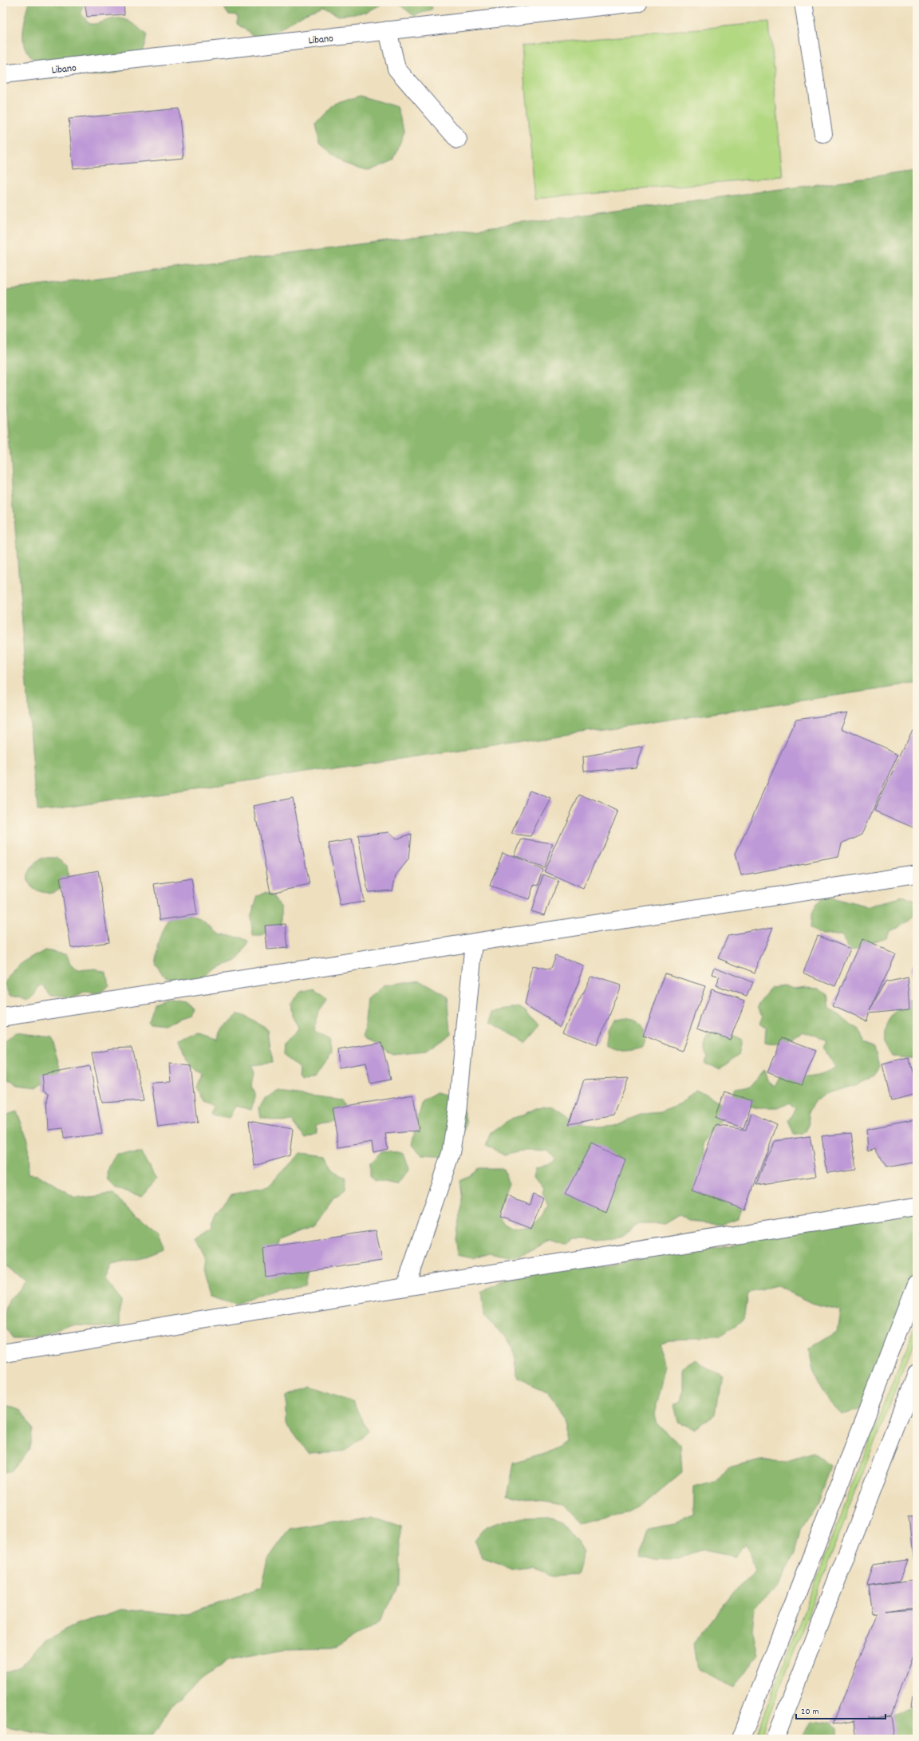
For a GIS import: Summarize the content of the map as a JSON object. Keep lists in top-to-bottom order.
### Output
{
  "streets": {
    "street": ["Libano"]
  },
  "scale_bar": "20 m"
}
